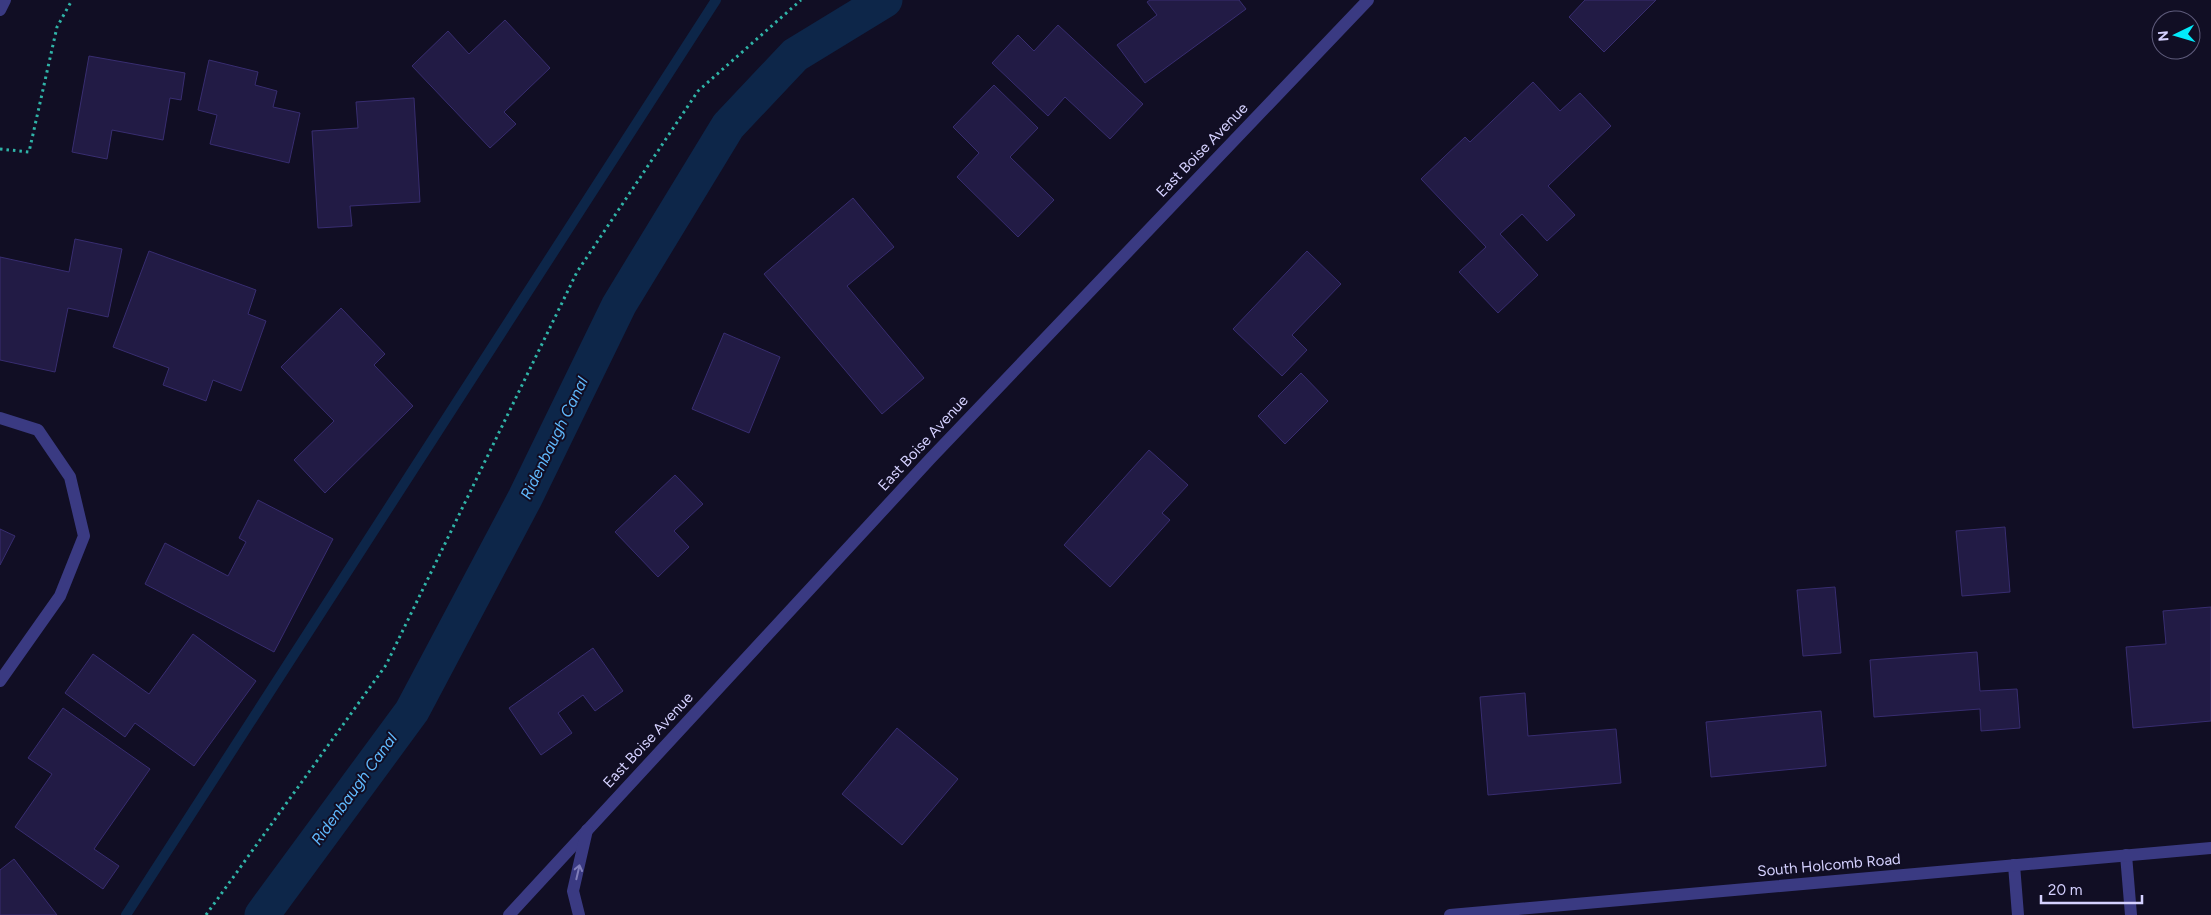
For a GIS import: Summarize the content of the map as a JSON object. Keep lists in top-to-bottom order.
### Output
{
  "streets": {
    "street": ["East Boise Avenue", "South Holcomb Road"]
  },
  "water": ["Ridenbaugh Canal"],
  "scale_bar": "20 m",
  "north": "left"
}
